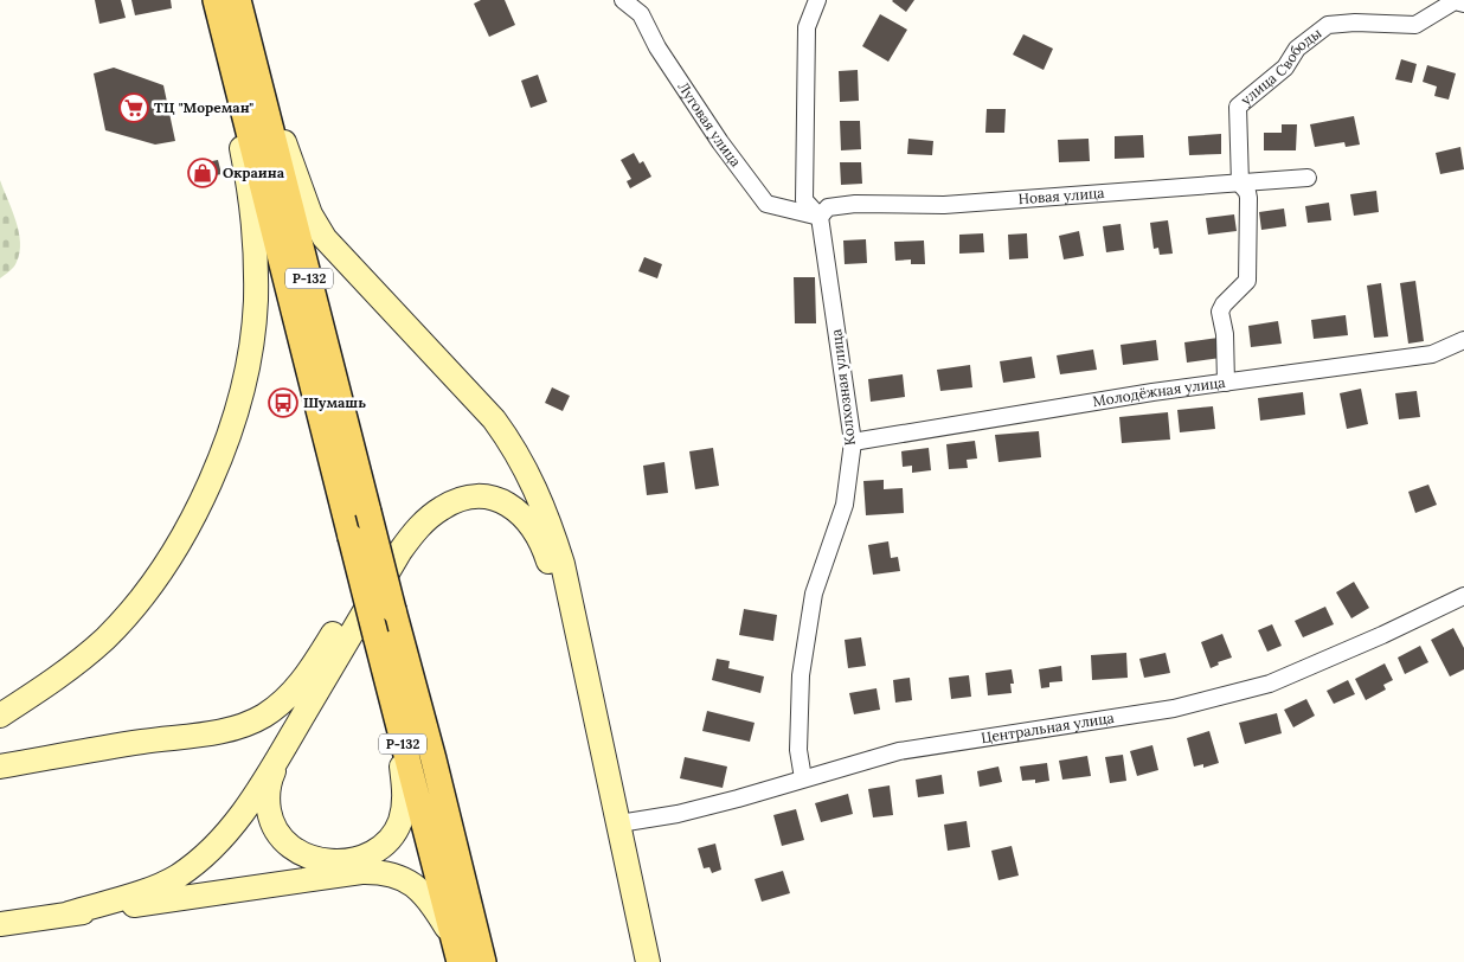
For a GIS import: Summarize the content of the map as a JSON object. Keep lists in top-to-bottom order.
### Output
{
  "streets": {
    "main road": ["Р-132"],
    "street": [
      "улица Свободы",
      "Луговая улица",
      "Новая улица",
      "Колхозная улица",
      "Молодёжная улица",
      "Центральная улица"
    ]
  },
  "crossings": [
    ["улица Свободы", "Новая улица"],
    ["Луговая улица", "Новая улица"],
    ["Луговая улица", "Колхозная улица"],
    ["Новая улица", "Колхозная улица"],
    ["Колхозная улица", "Молодёжная улица"],
    ["Колхозная улица", "Центральная улица"]
  ],
  "places": {
    "supermarket": ["ТЦ \"Мореман\""],
    "shop": ["Окраина"],
    "bus stop": ["Шумашь"]
  }
}
